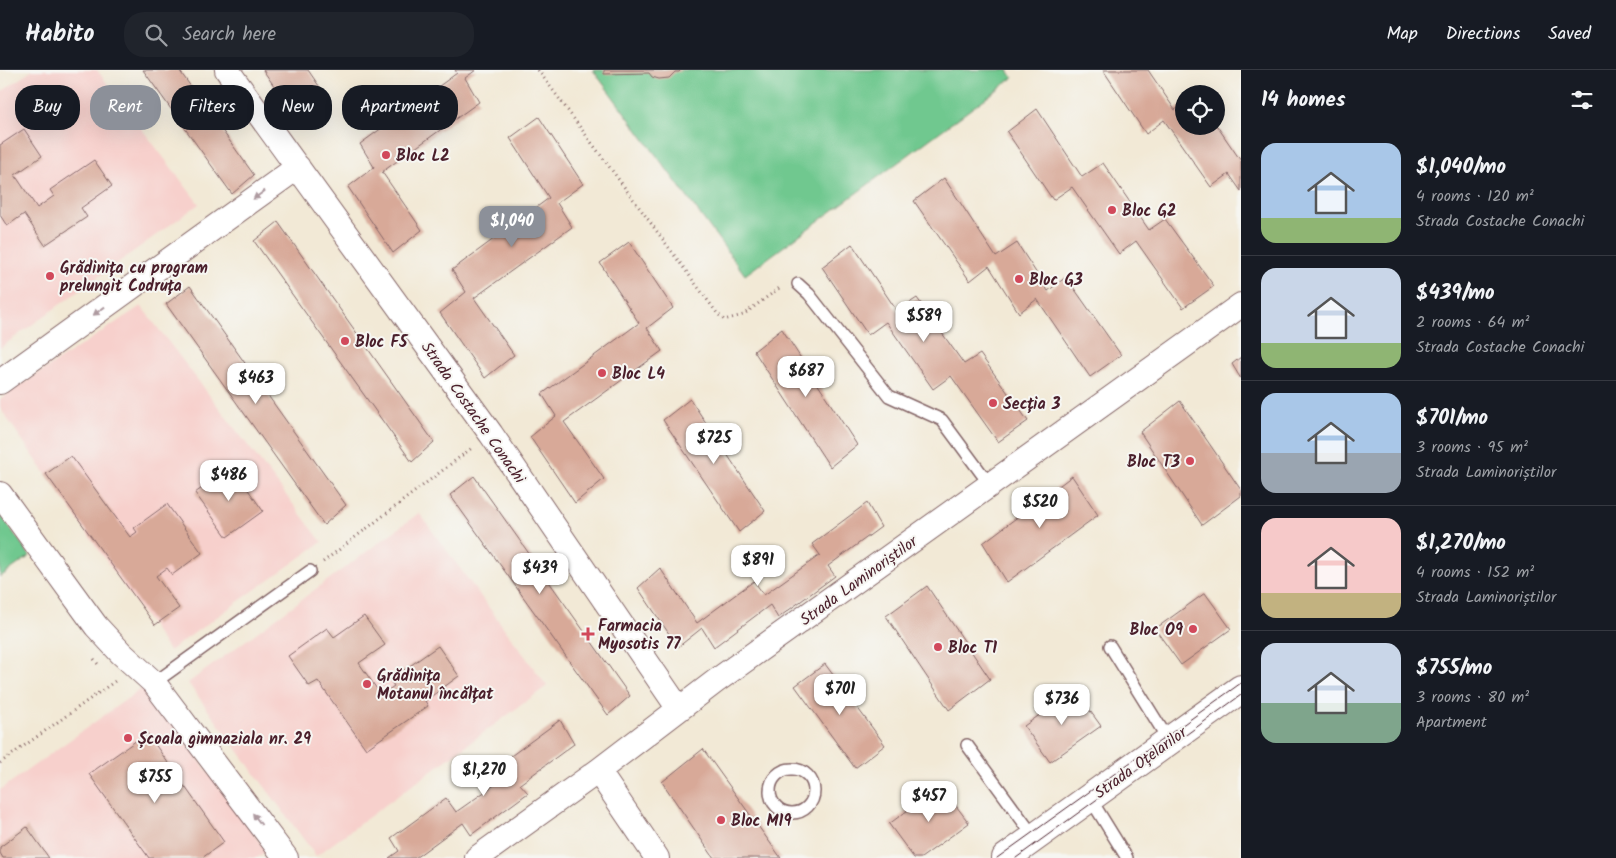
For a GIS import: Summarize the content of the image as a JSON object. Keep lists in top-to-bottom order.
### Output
{
  "streets": {
    "main road": ["Strada Oțelarilor"],
    "street": ["Strada Costache Conachi", "Strada Laminoriștilor"]
  },
  "crossings": [
    ["Strada Costache Conachi", "Strada Laminoriștilor"]
  ],
  "places": {
    "other": [
      "Bloc L2",
      "Bloc G2",
      "Grădinița cu program prelungit Codruța",
      "Bloc G3",
      "Bloc F5",
      "Bloc L4",
      "Secția 3",
      "Bloc T3",
      "Bloc O9",
      "Bloc T1",
      "Grădinița Motanul încălțat",
      "Școala gimnaziala nr. 29",
      "Bloc M19"
    ],
    "health": ["Farmacia Myosotis 77"]
  },
  "page": {
    "header": "Habito",
    "search": "Search here",
    "nav": ["Map", "Directions", "Saved"],
    "heading": "14 homes",
    "chip": [
      "Buy",
      "Rent",
      "Filters",
      "New",
      "Apartment"
    ],
    "list": [
      {
        "name": "$1,040/mo",
        "note": "4 rooms · 120 m² · Strada Costache Conachi"
      },
      {
        "name": "$439/mo",
        "note": "2 rooms · 64 m² · Strada Costache Conachi"
      },
      {
        "name": "$701/mo",
        "note": "3 rooms · 95 m² · Strada Laminoriștilor"
      },
      {
        "name": "$1,270/mo",
        "note": "4 rooms · 152 m² · Strada Laminoriștilor"
      },
      {
        "name": "$755/mo",
        "note": "3 rooms · 80 m² · Apartment"
      }
    ],
    "price": [
      "$1,040",
      "$589",
      "$687",
      "$463",
      "$725",
      "$486",
      "$520",
      "$891",
      "$439",
      "$701",
      "$736",
      "$1,270",
      "$755",
      "$457"
    ]
  }
}
